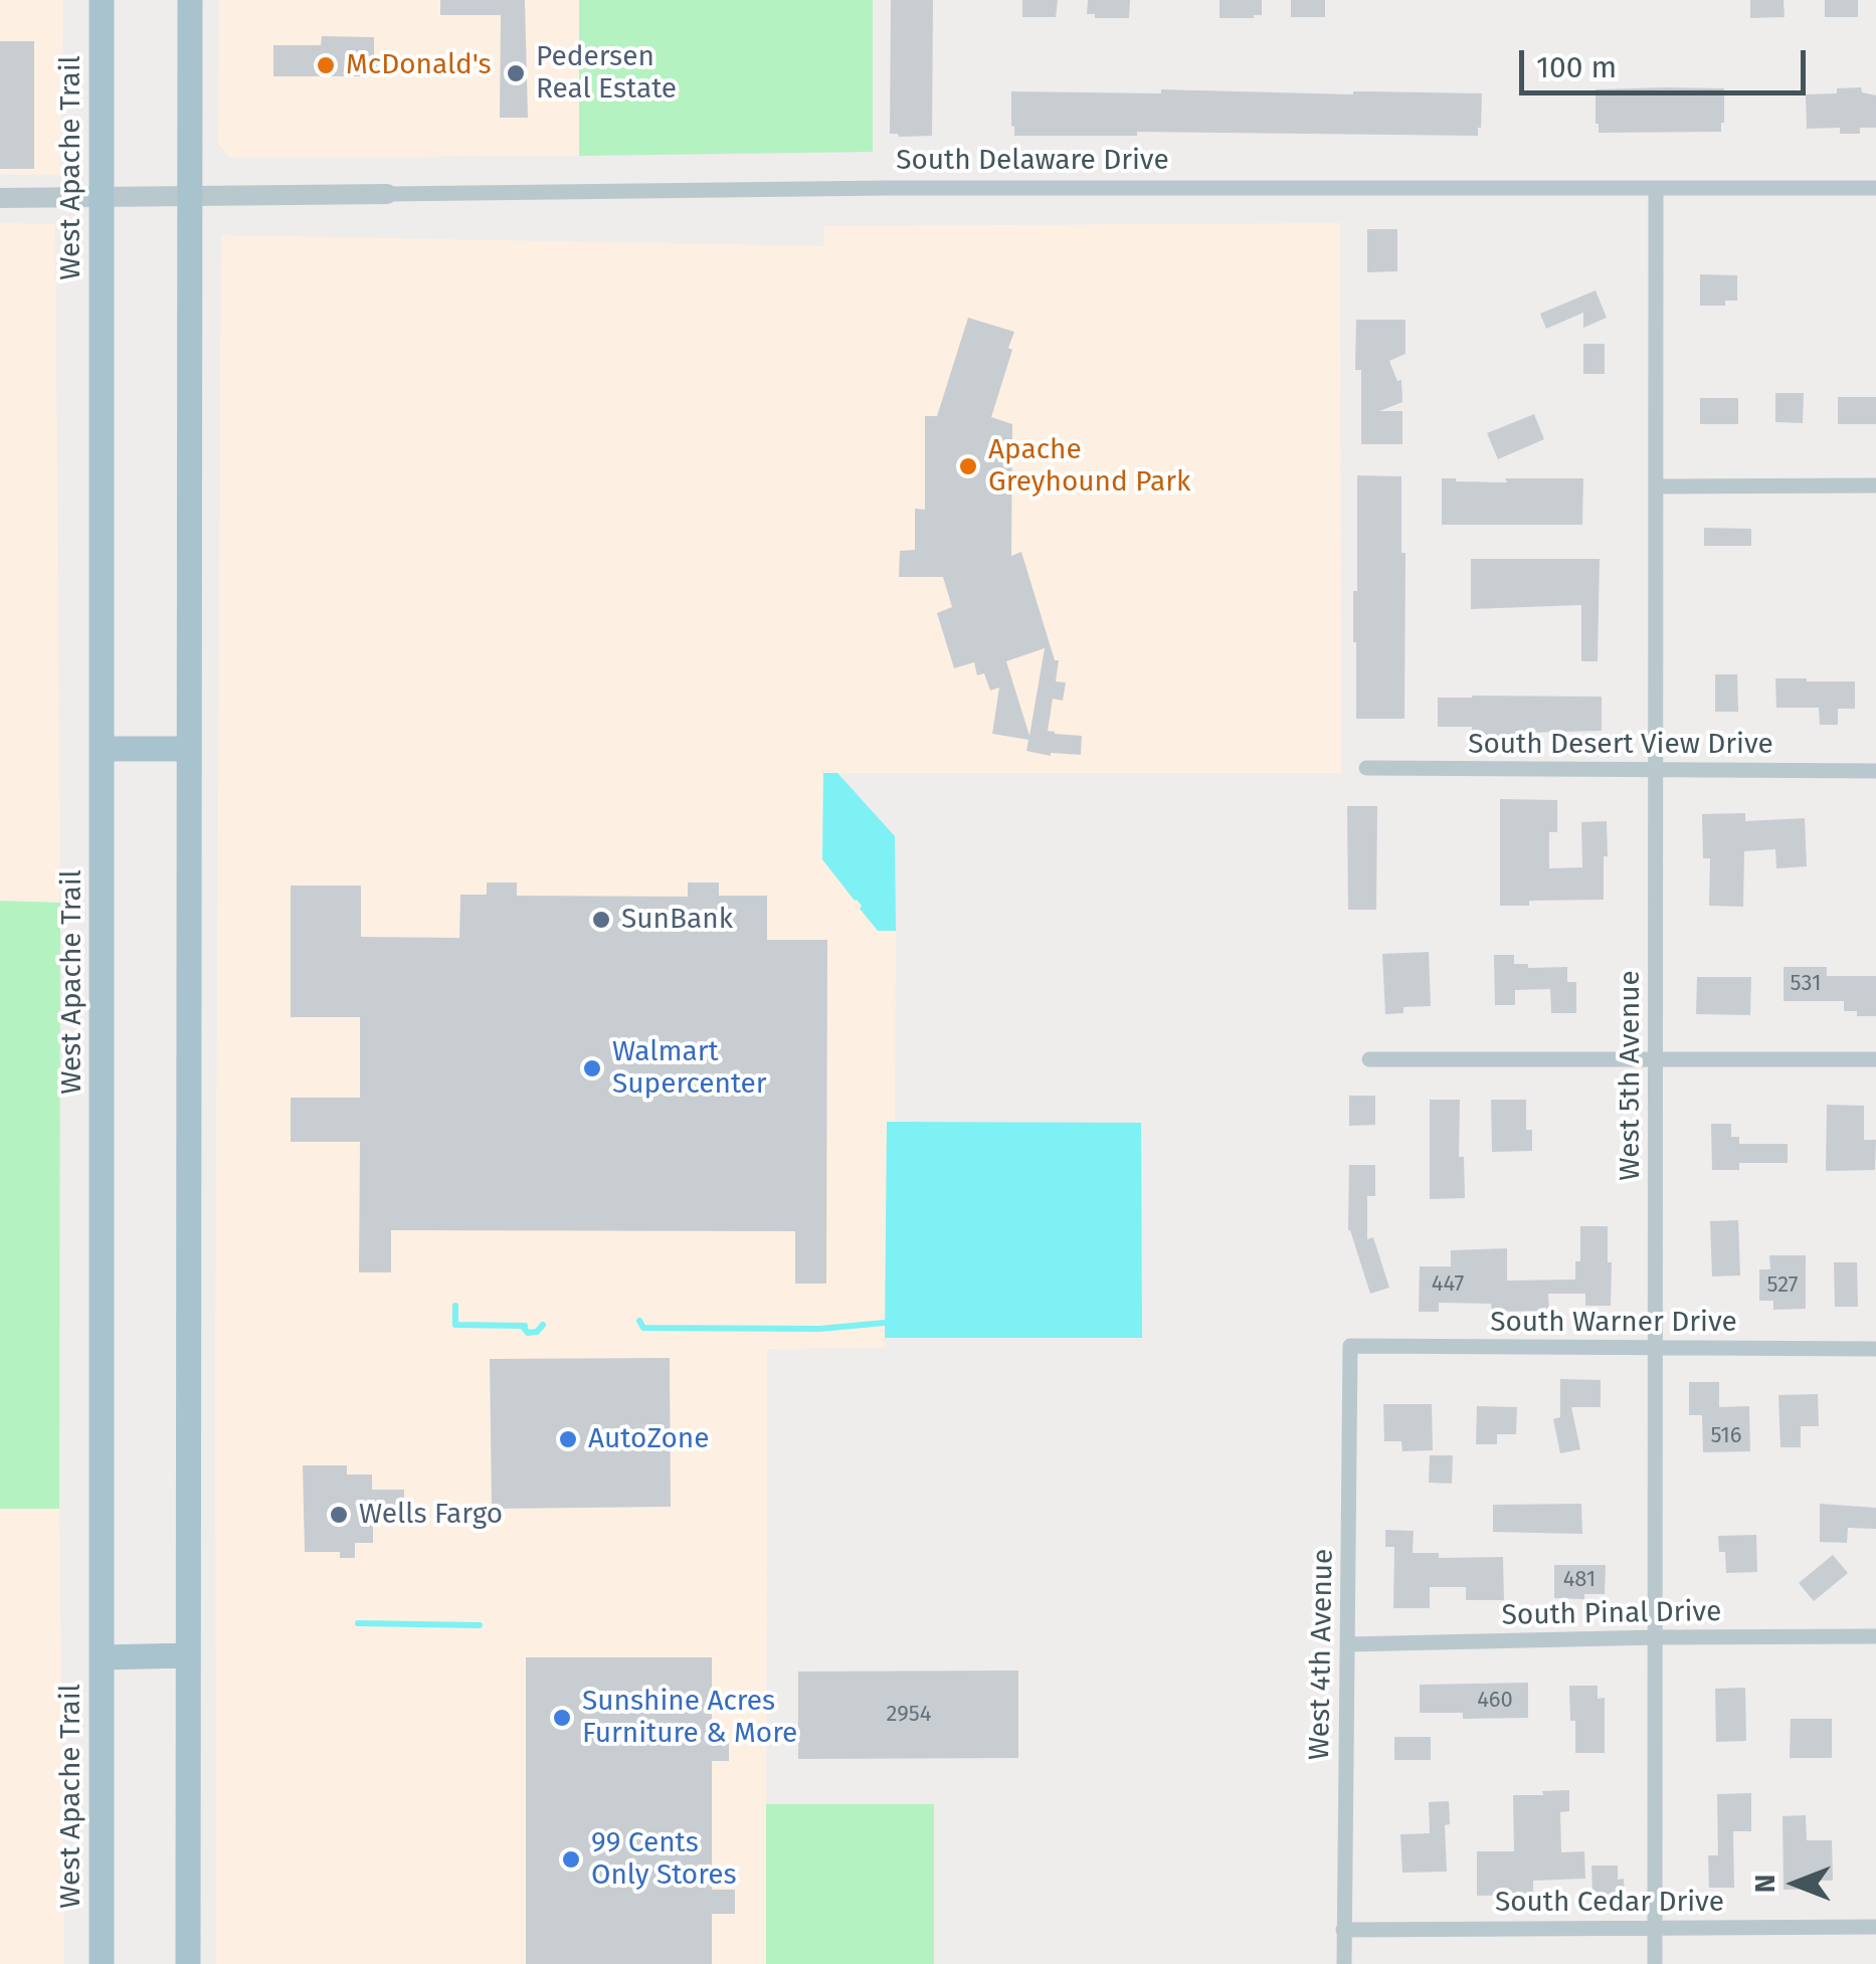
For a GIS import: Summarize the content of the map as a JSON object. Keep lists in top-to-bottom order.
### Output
{
  "streets": {
    "main road": ["West Apache Trail"],
    "street": [
      "South Delaware Drive",
      "South Desert View Drive",
      "West 5th Avenue",
      "South Warner Drive",
      "South Pinal Drive",
      "West 4th Avenue",
      "South Cedar Drive"
    ]
  },
  "crossings": [
    ["South Delaware Drive", "West Apache Trail"],
    ["South Delaware Drive", "West 5th Avenue"],
    ["South Desert View Drive", "West 5th Avenue"],
    ["West 5th Avenue", "South Warner Drive"],
    ["West 5th Avenue", "South Pinal Drive"],
    ["West 5th Avenue", "South Cedar Drive"],
    ["South Warner Drive", "West 4th Avenue"],
    ["South Pinal Drive", "West 4th Avenue"],
    ["West 4th Avenue", "South Cedar Drive"]
  ],
  "places": [
    "McDonald's",
    "Pedersen Real Estate",
    "Apache Greyhound Park",
    "SunBank",
    "Walmart Supercenter",
    "AutoZone",
    "Wells Fargo",
    "Sunshine Acres Furniture & More",
    "99 Cents Only Stores"
  ],
  "house_numbers": [
    "531",
    "447",
    "527",
    "516",
    "481",
    "460",
    "2954"
  ],
  "scale_bar": "100 m",
  "north": "left"
}
